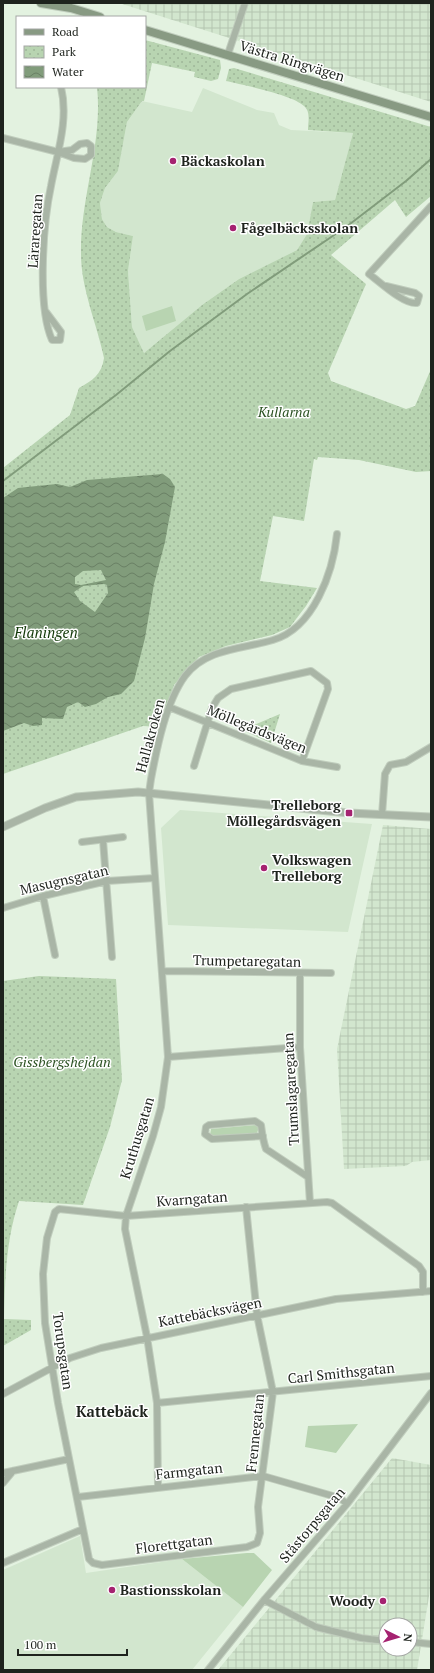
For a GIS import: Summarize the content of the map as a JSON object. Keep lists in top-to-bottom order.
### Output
{
  "streets": {
    "main road": ["Västra Ringvägen"],
    "street": [
      "Läraregatan",
      "Möllegårdsvägen",
      "Hallakroken",
      "Masugnsgatan",
      "Trumpetaregatan",
      "Trumslagaregatan",
      "Kruthusgatan",
      "Kvarngatan",
      "Kattebäcksvägen",
      "Torupsgatan",
      "Carl Smithsgatan",
      "Frennegatan",
      "Farmgatan",
      "Ståstorpsgatan",
      "Florettgatan"
    ]
  },
  "crossings": [
    ["Möllegårdsvägen", "Hallakroken"],
    ["Hallakroken", "Kruthusgatan"],
    ["Masugnsgatan", "Kruthusgatan"],
    ["Trumpetaregatan", "Trumslagaregatan"],
    ["Trumpetaregatan", "Kruthusgatan"],
    ["Trumslagaregatan", "Kvarngatan"],
    ["Kruthusgatan", "Kvarngatan"],
    ["Kruthusgatan", "Kattebäcksvägen"],
    ["Kruthusgatan", "Carl Smithsgatan"],
    ["Kruthusgatan", "Farmgatan"],
    ["Kvarngatan", "Kattebäcksvägen"],
    ["Kvarngatan", "Torupsgatan"],
    ["Kvarngatan", "Frennegatan"],
    ["Kattebäcksvägen", "Torupsgatan"],
    ["Kattebäcksvägen", "Frennegatan"],
    ["Torupsgatan", "Farmgatan"],
    ["Torupsgatan", "Florettgatan"],
    ["Carl Smithsgatan", "Frennegatan"],
    ["Frennegatan", "Farmgatan"],
    ["Frennegatan", "Florettgatan"],
    ["Farmgatan", "Ståstorpsgatan"]
  ],
  "districts": ["Kattebäck"],
  "water": ["Flaningen"],
  "parks": ["Kullarna", "Gissbergshejdan"],
  "places": {
    "other": [
      "Bäckaskolan",
      "Fågelbäcksskolan",
      "Volkswagen Trelleborg",
      "Bastionsskolan",
      "Woody"
    ],
    "transit": ["Trelleborg Möllegårdsvägen"]
  },
  "legend": ["Road", "Park", "Water"],
  "scale_bar": "100 m",
  "north": "right"
}
